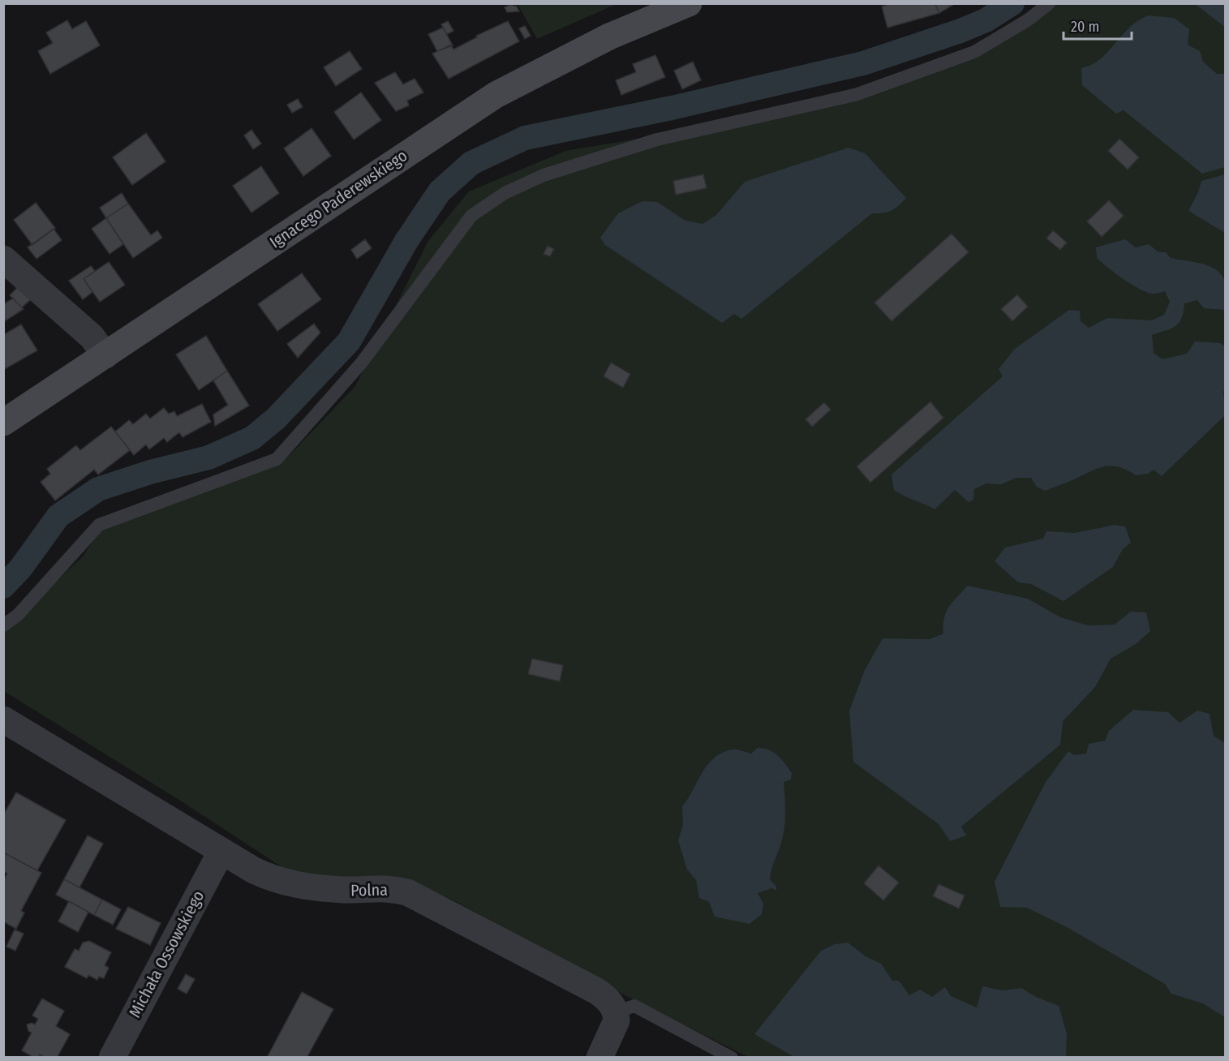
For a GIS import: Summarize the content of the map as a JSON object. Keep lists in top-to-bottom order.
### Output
{
  "streets": {
    "main road": ["Ignacego Paderewskiego"],
    "street": ["Polna", "Michała Ossowskiego"]
  },
  "crossings": [
    ["Polna", "Michała Ossowskiego"]
  ],
  "scale_bar": "20 m"
}
